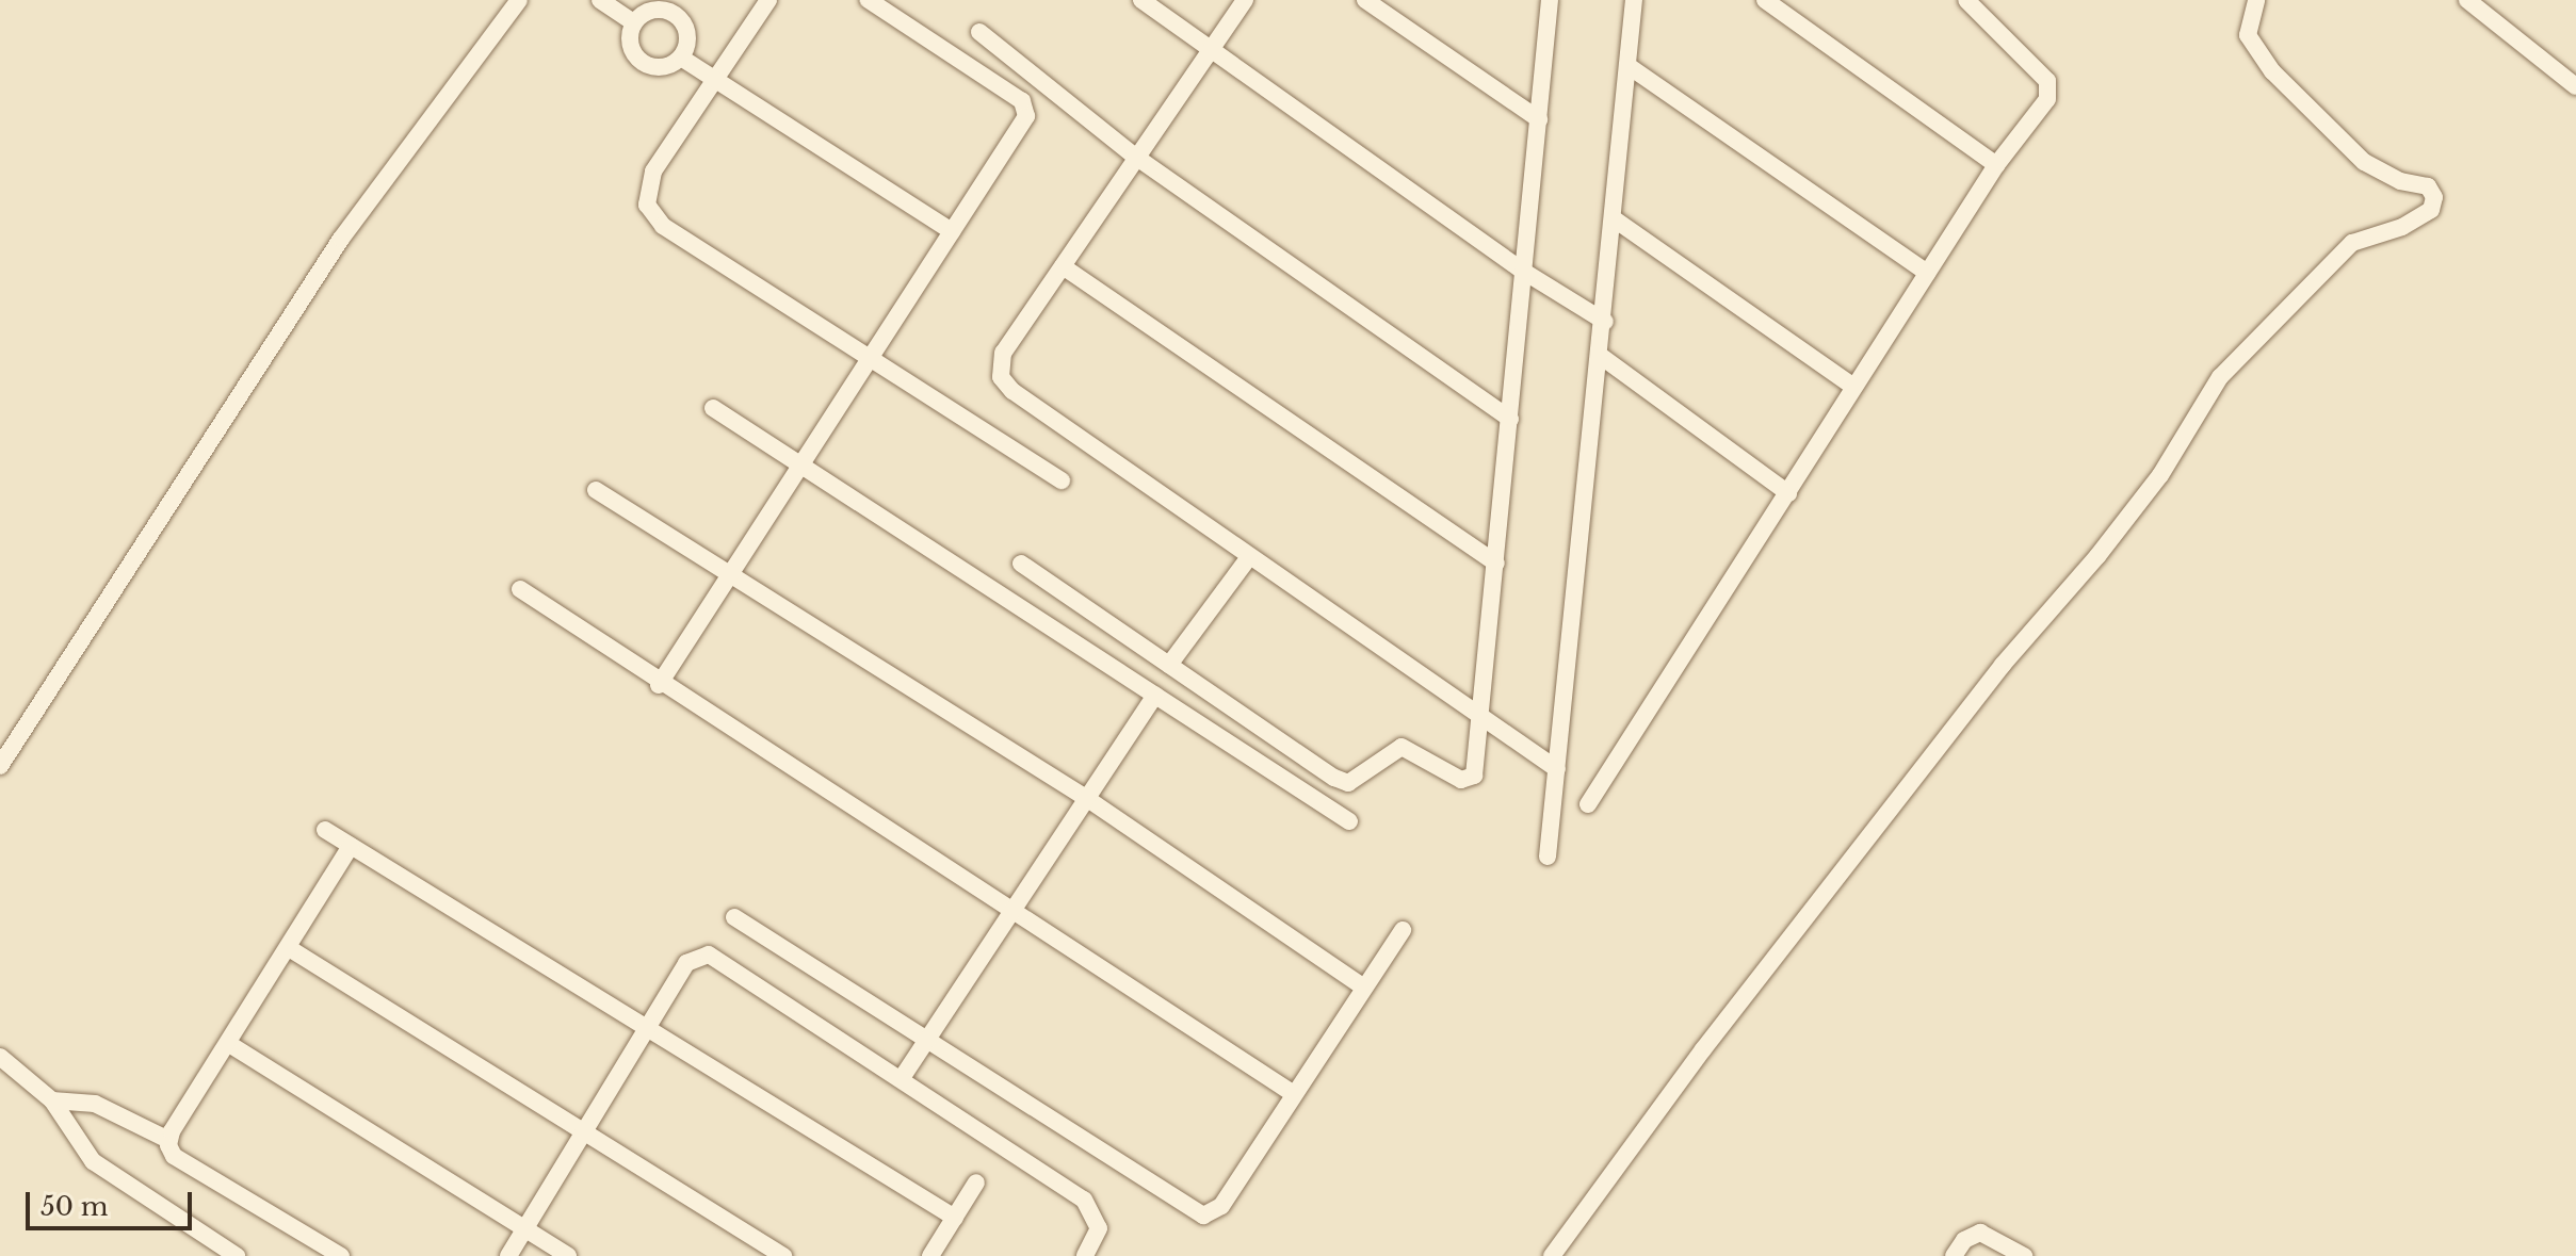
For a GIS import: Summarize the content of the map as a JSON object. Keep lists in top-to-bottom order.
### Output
{
  "scale_bar": "50 m"
}
